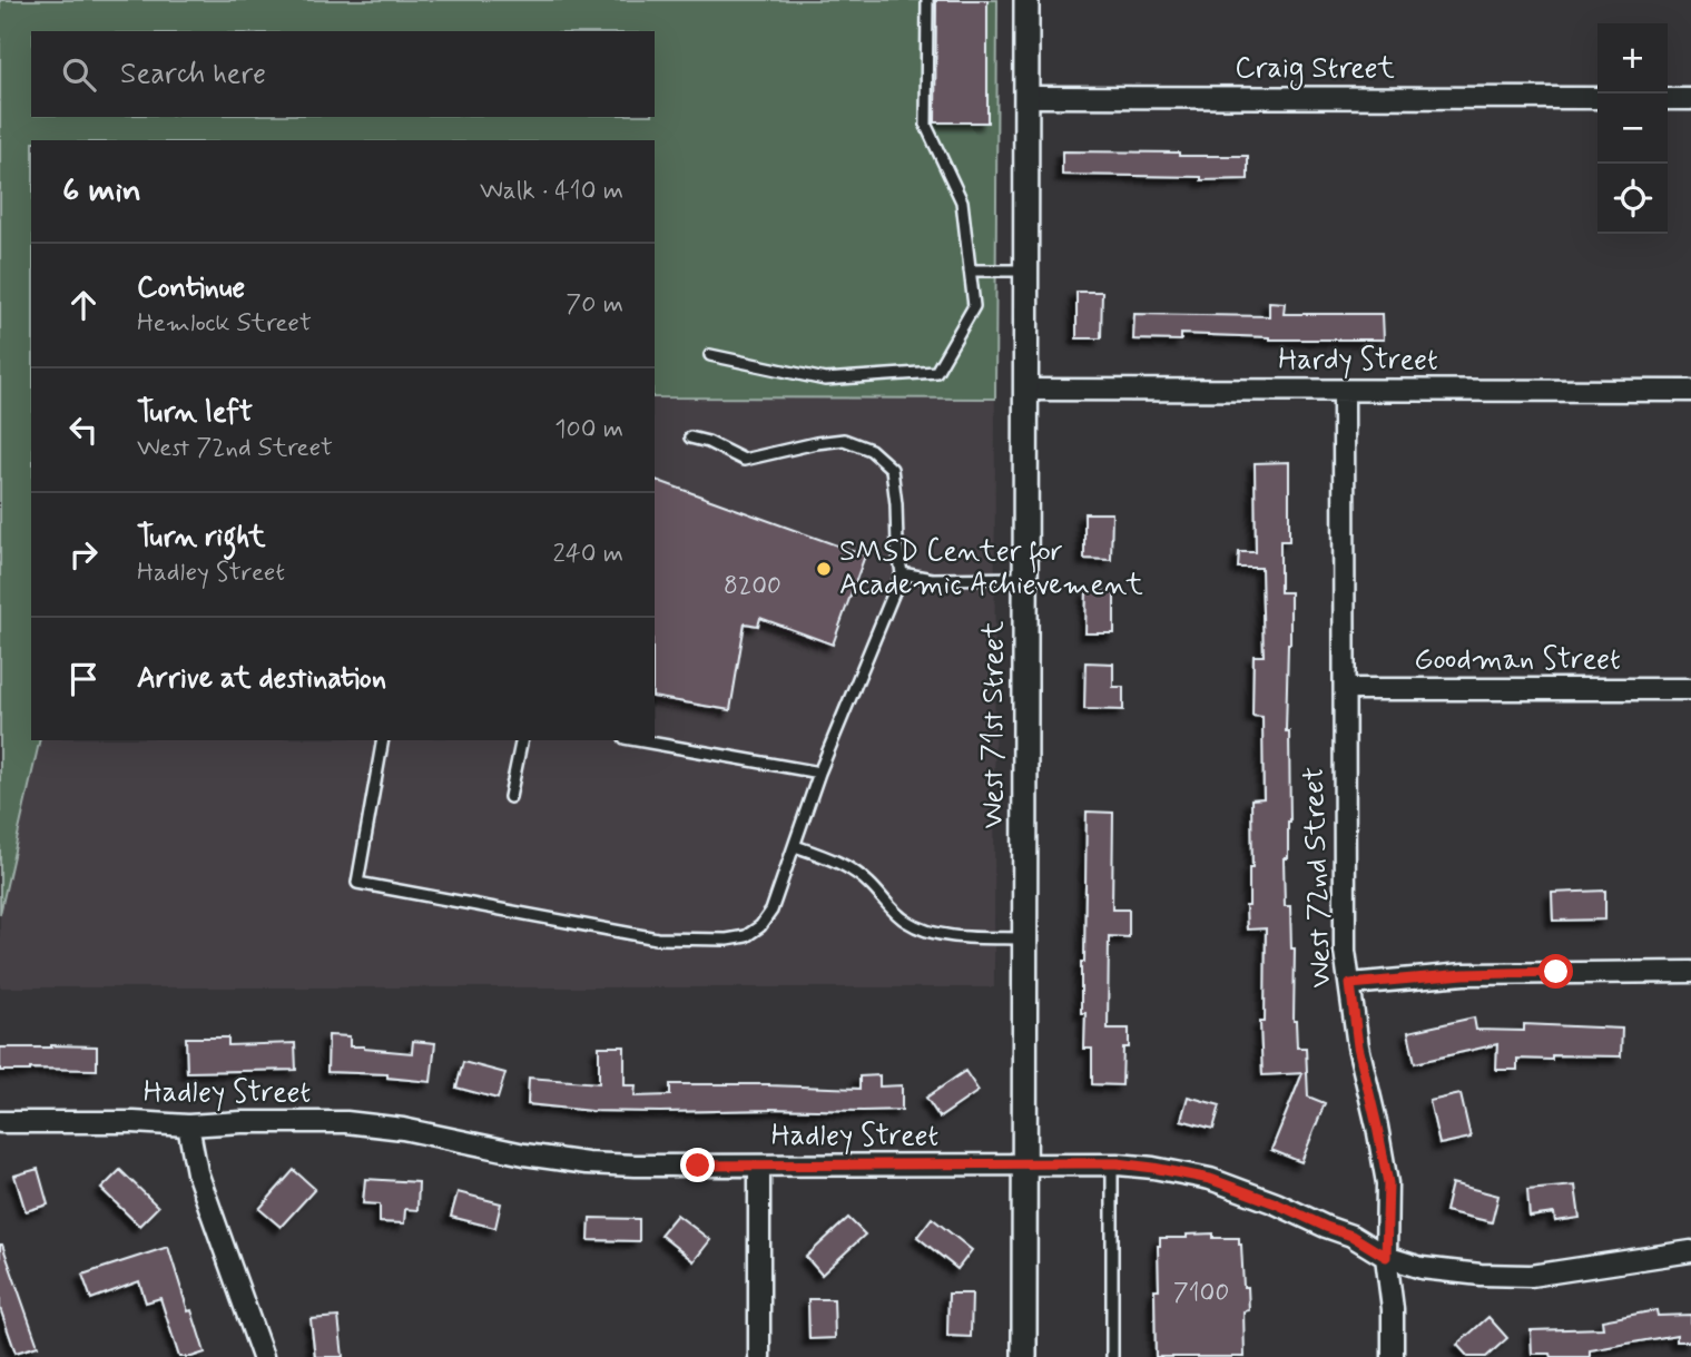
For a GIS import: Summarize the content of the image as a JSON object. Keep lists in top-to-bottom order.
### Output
{
  "streets": {
    "street": [
      "Craig Street",
      "Hardy Street",
      "Goodman Street",
      "West 71st Street",
      "West 72nd Street",
      "Hadley Street"
    ]
  },
  "crossings": [
    ["Craig Street", "West 71st Street"],
    ["Hardy Street", "West 71st Street"],
    ["Hardy Street", "West 72nd Street"],
    ["Goodman Street", "West 72nd Street"],
    ["West 71st Street", "Hadley Street"],
    ["West 72nd Street", "Hadley Street"]
  ],
  "places": ["SMSD Center for Academic Achievement"],
  "house_numbers": ["8200", "7100"],
  "page": {
    "map_buttons": ["+", "−"],
    "search": "Search here",
    "heading": ["6 min", "Walk · 410 m"],
    "list": [
      ["Continue", "Hemlock Street", "70 m"],
      ["Turn left", "West 72nd Street", "100 m"],
      ["Turn right", "Hadley Street", "240 m"],
      "Arrive at destination"
    ]
  }
}
